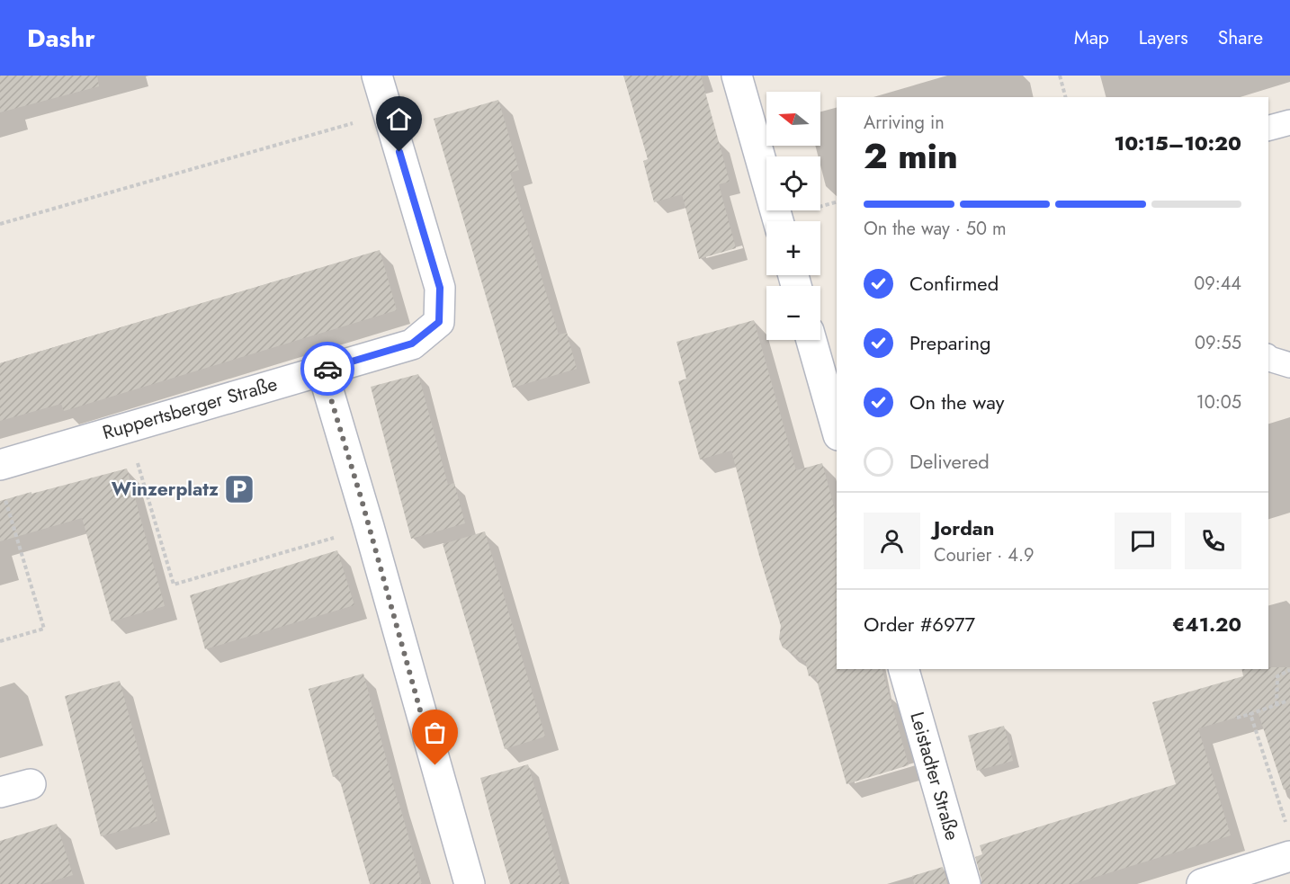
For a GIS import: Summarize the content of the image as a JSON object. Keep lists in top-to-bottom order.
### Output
{
  "streets": {
    "street": ["Ruppertsberger Straße", "Leistadter Straße"]
  },
  "places": {
    "parking": ["Winzerplatz"]
  },
  "north": "left",
  "page": {
    "header": "Dashr",
    "nav": ["Map", "Layers", "Share"],
    "map_buttons": ["+", "−"],
    "heading": ["2 min", "Arriving in", "10:15–10:20"],
    "panel": [
      "Jordan",
      "Courier · 4.9",
      "Order #6977",
      "€41.20"
    ],
    "bar": "On the way · 50 m",
    "list": [
      ["Confirmed", "09:44"],
      ["Preparing", "09:55"],
      ["On the way", "10:05"],
      "Delivered"
    ]
  }
}
